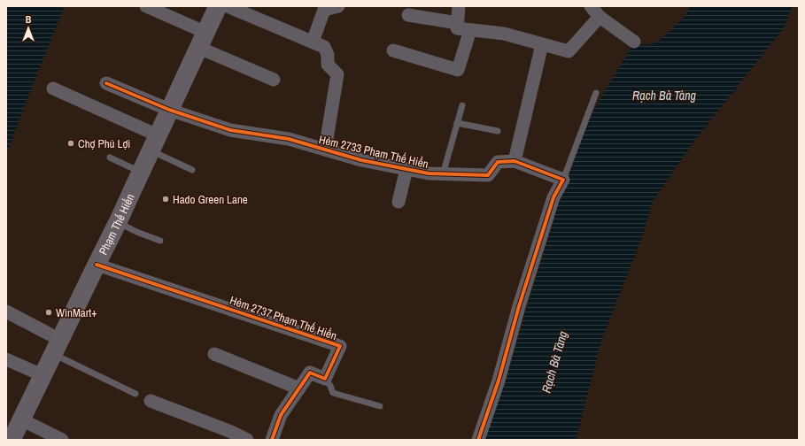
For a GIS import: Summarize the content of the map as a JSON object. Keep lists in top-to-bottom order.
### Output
{
  "streets": {
    "main road": ["Phạm Thế Hiển"],
    "street": ["Hẻm 2733 Phạm Thế Hiển", "Hẻm 2737 Phạm Thế Hiển"]
  },
  "crossings": [
    ["Hẻm 2733 Phạm Thế Hiển", "Phạm Thế Hiển"],
    ["Phạm Thế Hiển", "Hẻm 2737 Phạm Thế Hiển"]
  ],
  "water": ["Rạch Bà Tàng"],
  "places": ["Chợ Phú Lợi", "Hado Green Lane", "WinMart+"],
  "north": "top"
}
